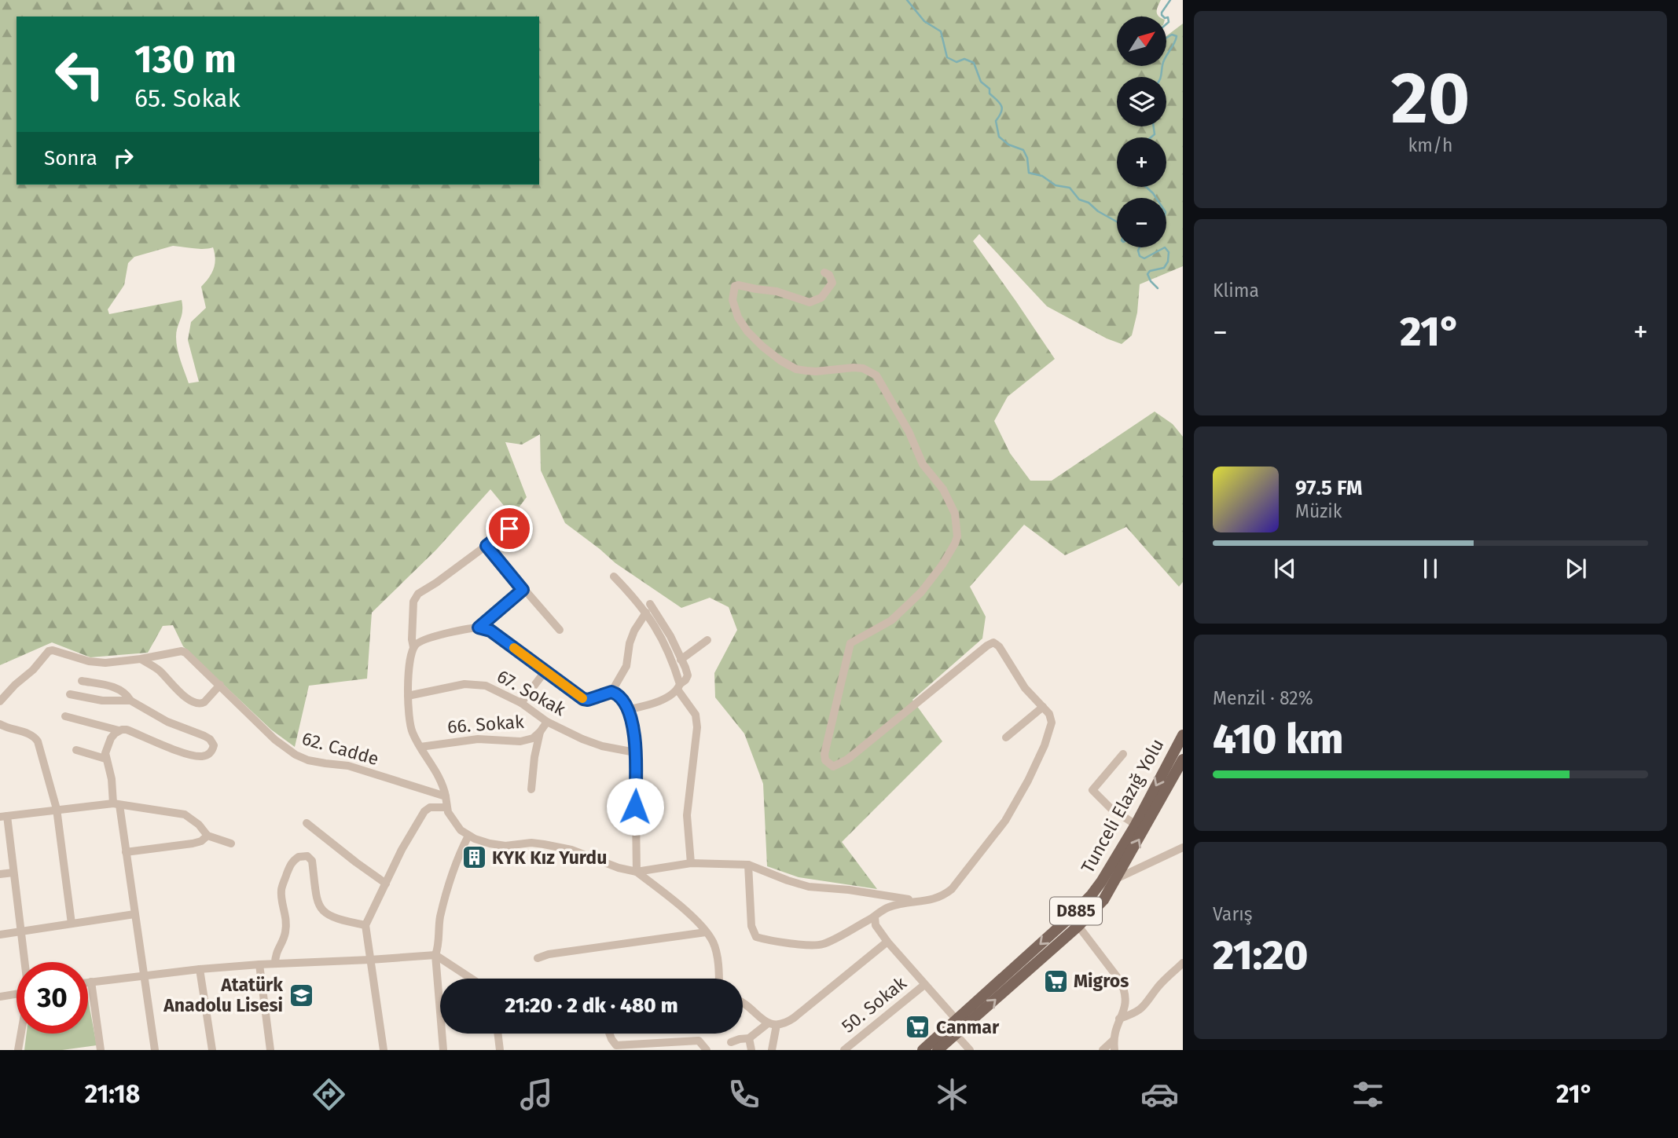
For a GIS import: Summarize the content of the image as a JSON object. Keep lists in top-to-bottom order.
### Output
{
  "streets": {
    "main road": ["Tunceli Elazığ Yolu", "D885"],
    "street": [
      "67. Sokak",
      "66. Sokak",
      "62. Cadde",
      "50. Sokak"
    ]
  },
  "crossings": [
    ["67. Sokak", "66. Sokak"]
  ],
  "places": {
    "building": ["KYK Kız Yurdu"],
    "supermarket": ["Migros", "Canmar"],
    "school or university": ["Atatürk Anadolu Lisesi"]
  },
  "north": "top right",
  "page": {
    "tile": [
      ["20", "km/h"],
      "Klima",
      ["Menzil · 82%", "410 km"],
      ["Varış", "21:20"]
    ],
    "map_buttons": ["+", "−"],
    "turn": ["130 m", "65. Sokak"],
    "then": "Sonra",
    "heat": ["−", "21°", "+"],
    "song": ["97.5 FM", "Müzik"],
    "limit": "30",
    "trip": "21:20 · 2 dk · 480 m",
    "tabs": ["21:18", "21°"]
  }
}
